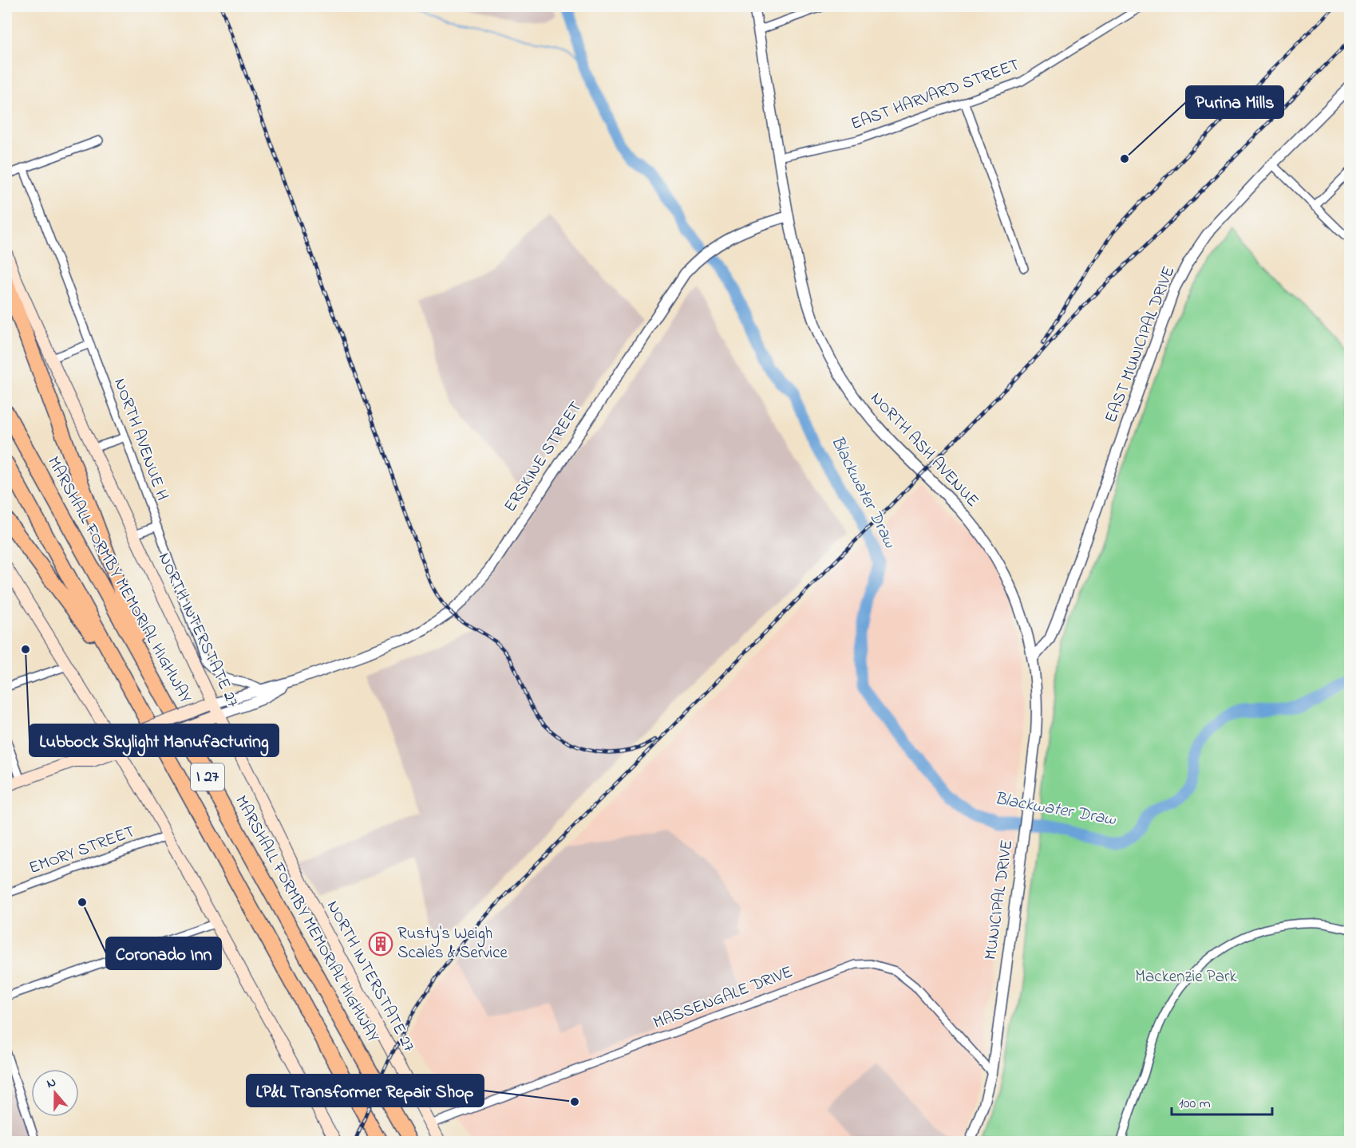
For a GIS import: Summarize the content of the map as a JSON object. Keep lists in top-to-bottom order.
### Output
{
  "streets": {
    "highway": ["MARSHALL FORMBY MEMORIAL HIGHWAY", "I 27"],
    "main road": ["ERSKINE STREET", "NORTH INTERSTATE 27"],
    "street": [
      "EAST HARVARD STREET",
      "EAST MUNICIPAL DRIVE",
      "NORTH AVENUE H",
      "NORTH ASH AVENUE",
      "EMORY STREET",
      "MUNICIPAL DRIVE",
      "MASSENGALE DRIVE"
    ]
  },
  "crossings": [
    ["EAST HARVARD STREET", "NORTH ASH AVENUE"],
    ["EAST MUNICIPAL DRIVE", "NORTH ASH AVENUE"],
    ["EAST MUNICIPAL DRIVE", "MUNICIPAL DRIVE"],
    ["NORTH AVENUE H", "ERSKINE STREET"],
    ["NORTH ASH AVENUE", "ERSKINE STREET"],
    ["NORTH ASH AVENUE", "MUNICIPAL DRIVE"],
    ["ERSKINE STREET", "NORTH INTERSTATE 27"],
    ["NORTH INTERSTATE 27", "MASSENGALE DRIVE"],
    ["MUNICIPAL DRIVE", "MASSENGALE DRIVE"]
  ],
  "water": ["Blackwater Draw"],
  "parks": ["Mackenzie Park"],
  "places": {
    "other": [
      "Purina Mills",
      "Lubbock Skylight Manufacturing",
      "Coronado Inn",
      "LP&L Transformer Repair Shop"
    ],
    "building": ["Rusty's Weigh Scales & Service"]
  },
  "scale_bar": "100 m",
  "north": "top"
}
